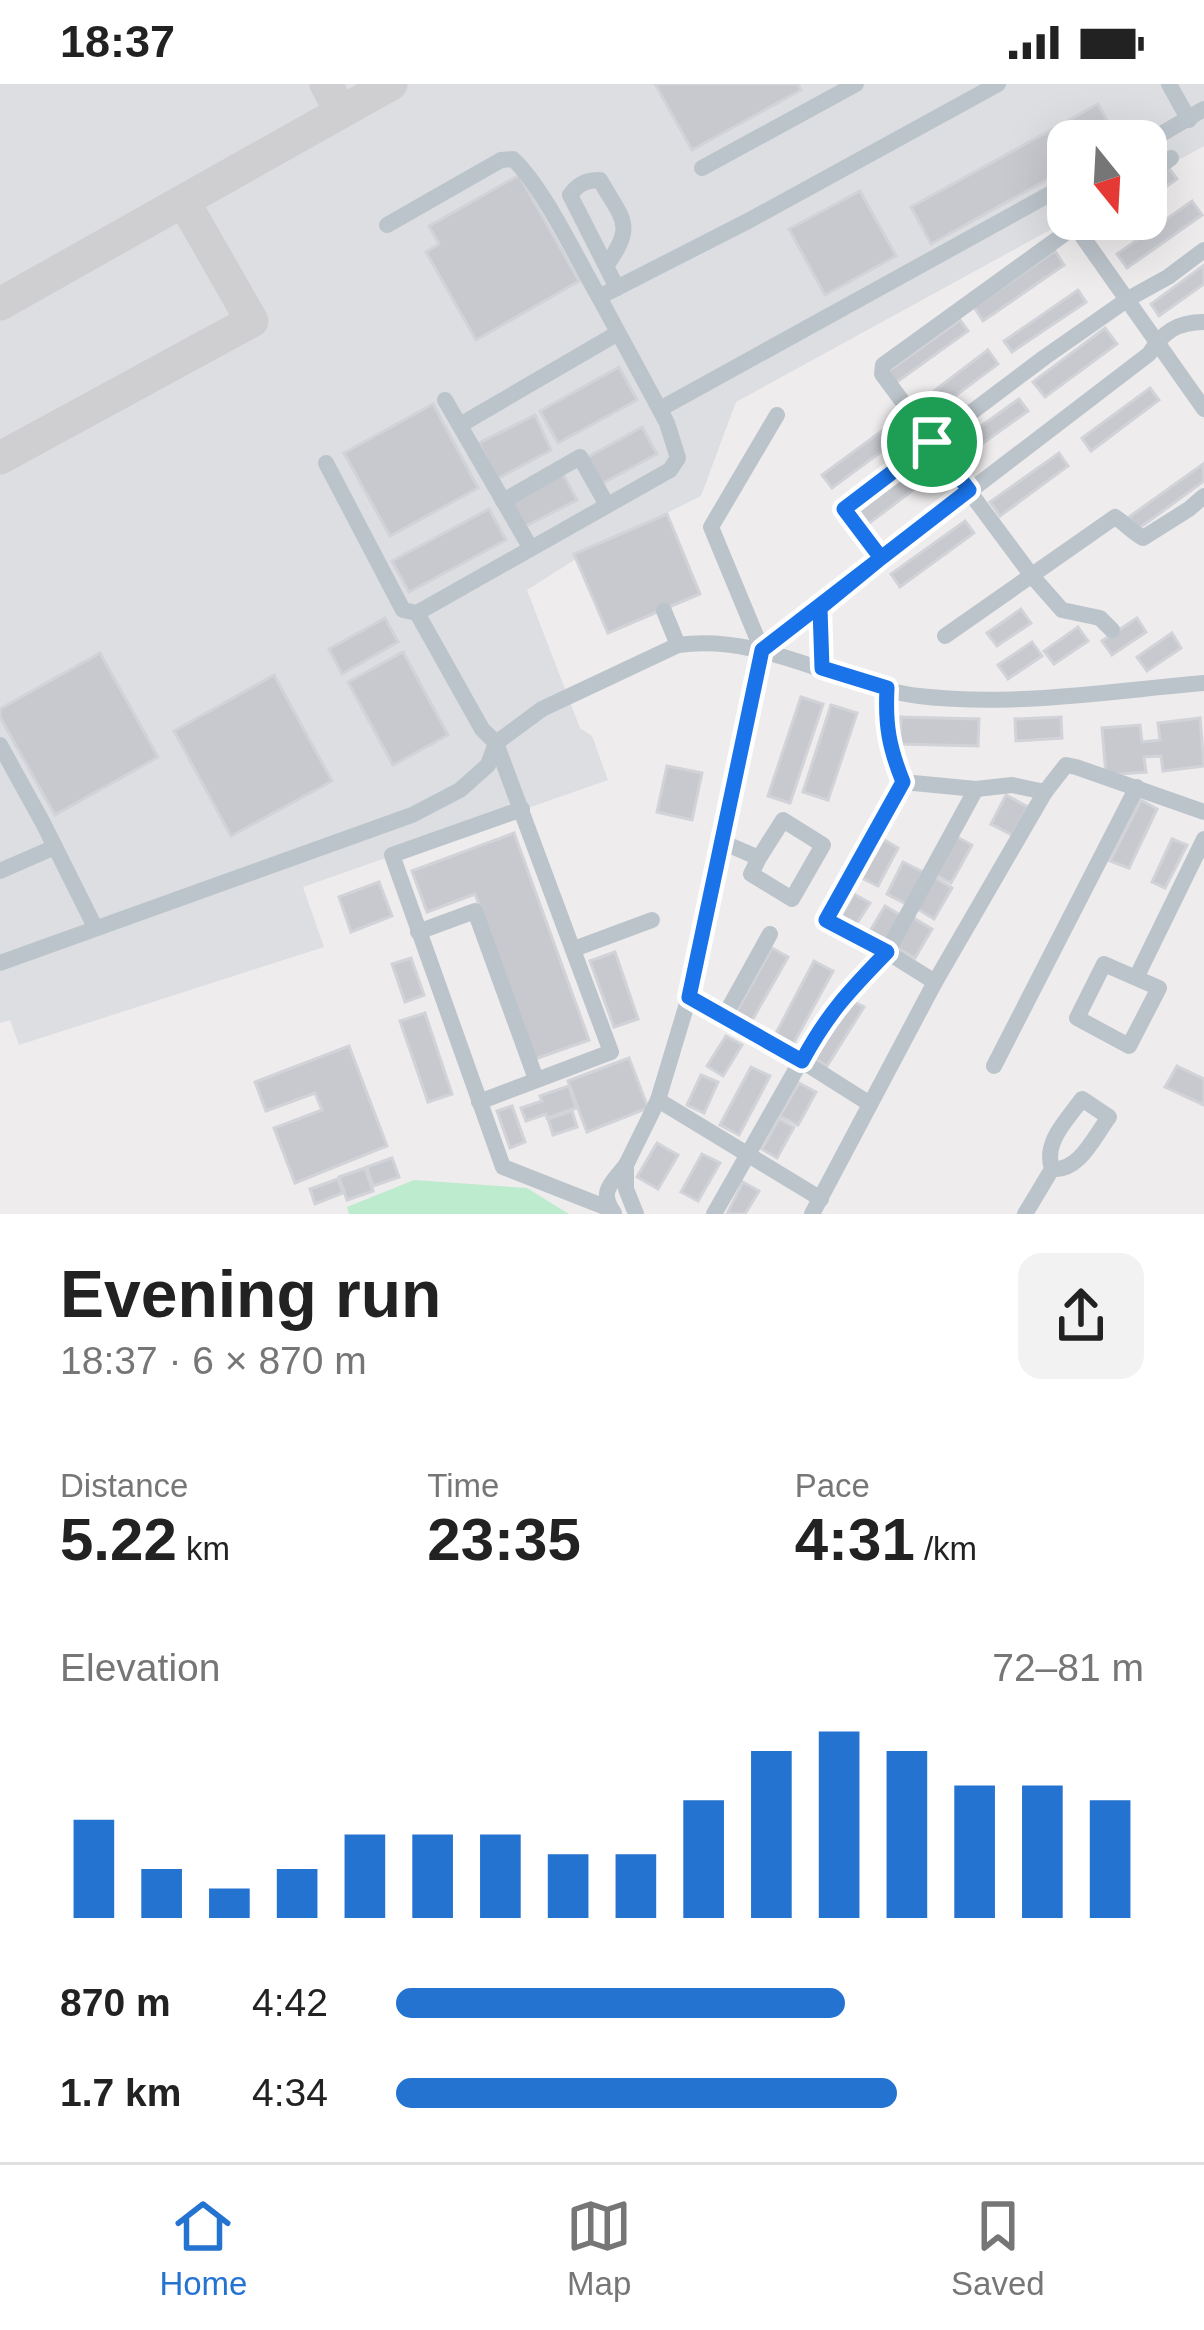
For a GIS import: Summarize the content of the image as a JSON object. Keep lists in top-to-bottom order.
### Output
{
  "north": "bottom",
  "page": {
    "status": "18:37",
    "heading": ["Evening run", "18:37 · 6 × 870 m"],
    "stats": [
      ["Distance", "5.22 km"],
      ["Time", "23:35"],
      ["Pace", "4:31 /km"]
    ],
    "chart": ["Elevation", "72–81 m"],
    "list": [
      {
        "name": "870 m",
        "note": "4:42"
      },
      {
        "name": "1.7 km",
        "note": "4:34"
      }
    ],
    "tabs": ["Home", "Map", "Saved"]
  }
}
